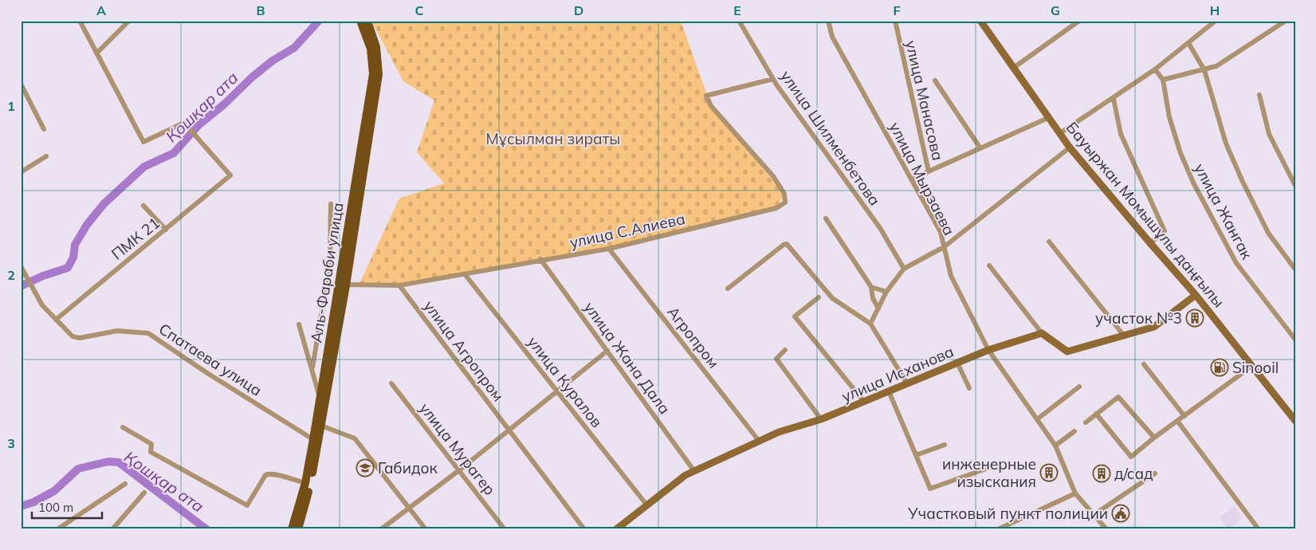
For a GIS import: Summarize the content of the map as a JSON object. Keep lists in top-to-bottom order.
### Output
{
  "streets": {
    "main road": ["Бауыржан Момышұлы даңғылы", "Аль-Фараби улица", "улица Исханова"],
    "street": [
      "улица Манасова",
      "улица Шилменбетова",
      "улица Мырзаева",
      "улица Жангак",
      "улица С.Алиева",
      "ПМК 21",
      "Агропром",
      "улица Агропром",
      "улица Жана Дала",
      "Спатаева улица",
      "улица Куралов",
      "улица Мурагер"
    ]
  },
  "crossings": [
    ["улица Манасова", "Бауыржан Момышұлы даңғылы"],
    ["улица Шилменбетова", "улица С.Алиева"],
    ["улица Мырзаева", "улица Исханова"],
    ["улица С.Алиева", "Аль-Фараби улица"],
    ["улица С.Алиева", "Агропром"],
    ["улица С.Алиева", "улица Агропром"],
    ["улица С.Алиева", "улица Жана Дала"],
    ["улица С.Алиева", "улица Куралов"],
    ["ПМК 21", "Спатаева улица"],
    ["Аль-Фараби улица", "Спатаева улица"],
    ["Агропром", "улица Исханова"],
    ["улица Жана Дала", "улица Исханова"],
    ["улица Исханова", "улица Куралов"]
  ],
  "water": ["Қошқар ата"],
  "parks": ["Мұсылман зираты"],
  "places": {
    "building": ["участок №3", "инженерные изыскания", "д/сад"],
    "fuel station": ["Sinooil"],
    "school or university": ["Габидок"],
    "public building": ["Участковый пункт полиции"]
  },
  "scale_bar": "100 m",
  "grid": {
    "columns": [
      "A",
      "B",
      "C",
      "D",
      "E",
      "F",
      "G",
      "H"
    ],
    "rows": ["1", "2", "3"]
  }
}
